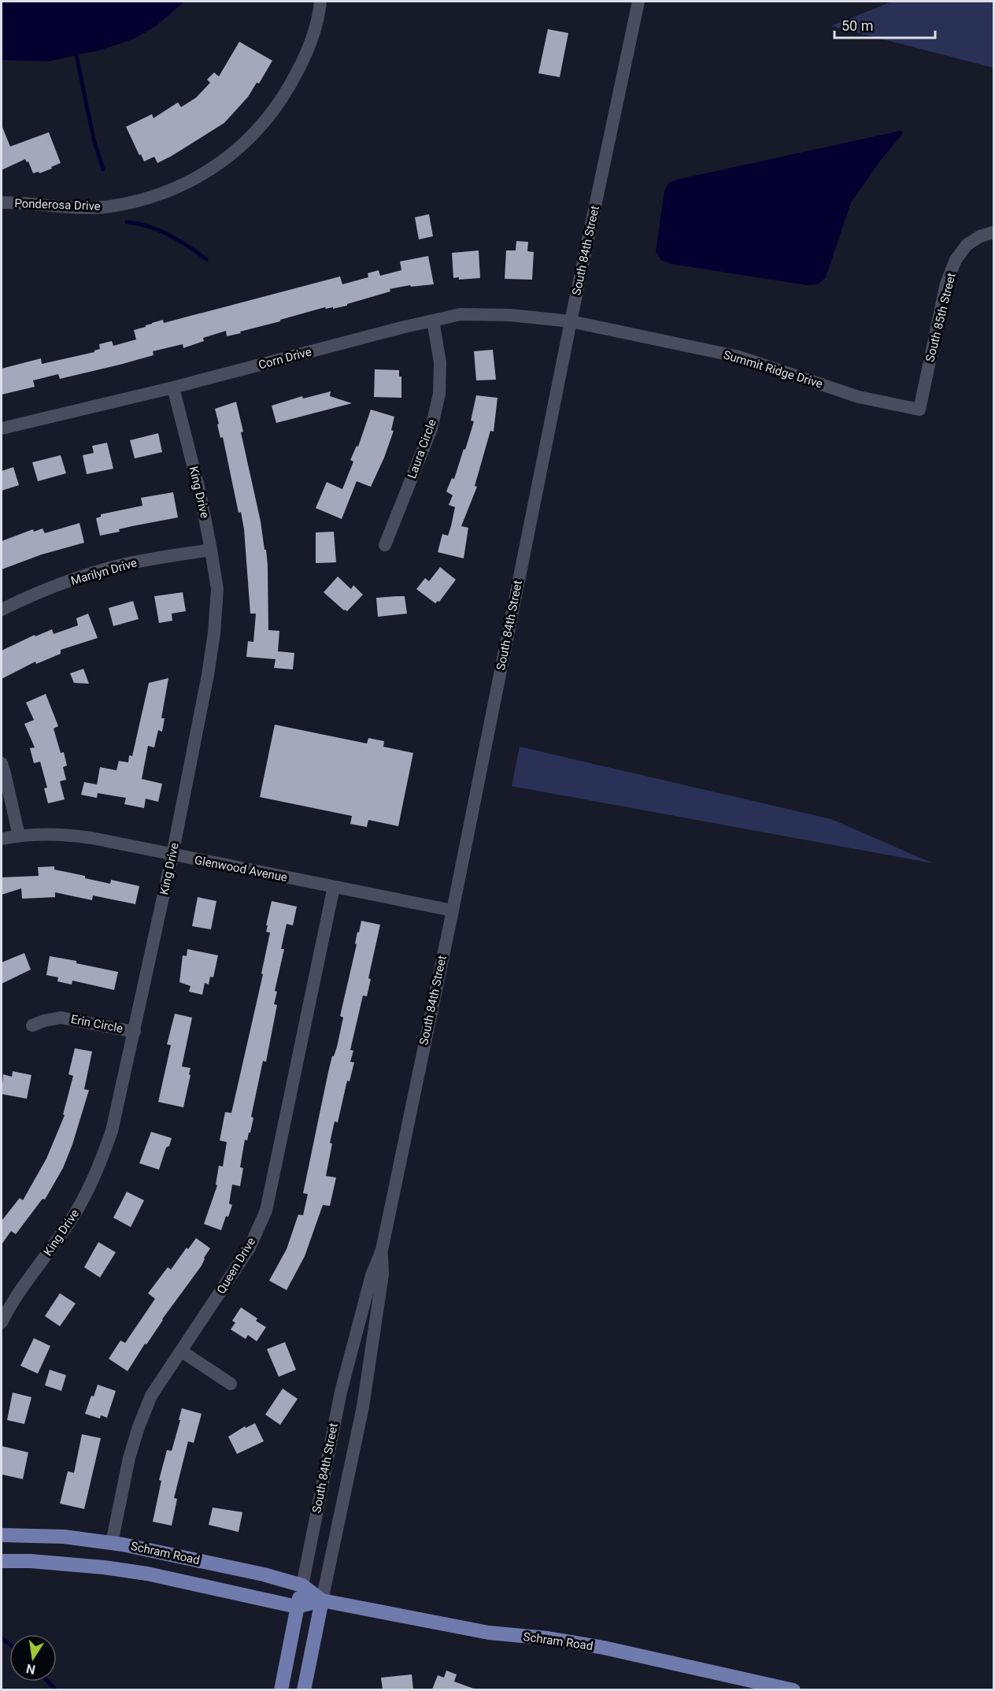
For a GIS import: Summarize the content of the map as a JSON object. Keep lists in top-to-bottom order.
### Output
{
  "streets": {
    "main road": ["South 84th Street", "Schram Road"],
    "street": [
      "Ponderosa Drive",
      "South 85th Street",
      "Corn Drive",
      "Summit Ridge Drive",
      "Laura Circle",
      "King Drive",
      "Marilyn Drive",
      "Glenwood Avenue",
      "Erin Circle",
      "Queen Drive"
    ]
  },
  "crossings": [
    ["South 84th Street", "Corn Drive"],
    ["South 84th Street", "Summit Ridge Drive"],
    ["South 84th Street", "Glenwood Avenue"],
    ["South 84th Street", "Schram Road"],
    ["South 85th Street", "Summit Ridge Drive"],
    ["Corn Drive", "Summit Ridge Drive"],
    ["Corn Drive", "Laura Circle"],
    ["Corn Drive", "King Drive"],
    ["King Drive", "Marilyn Drive"],
    ["King Drive", "Glenwood Avenue"],
    ["King Drive", "Erin Circle"],
    ["Glenwood Avenue", "Queen Drive"],
    ["Queen Drive", "Schram Road"]
  ],
  "scale_bar": "50 m",
  "north": "bottom"
}
